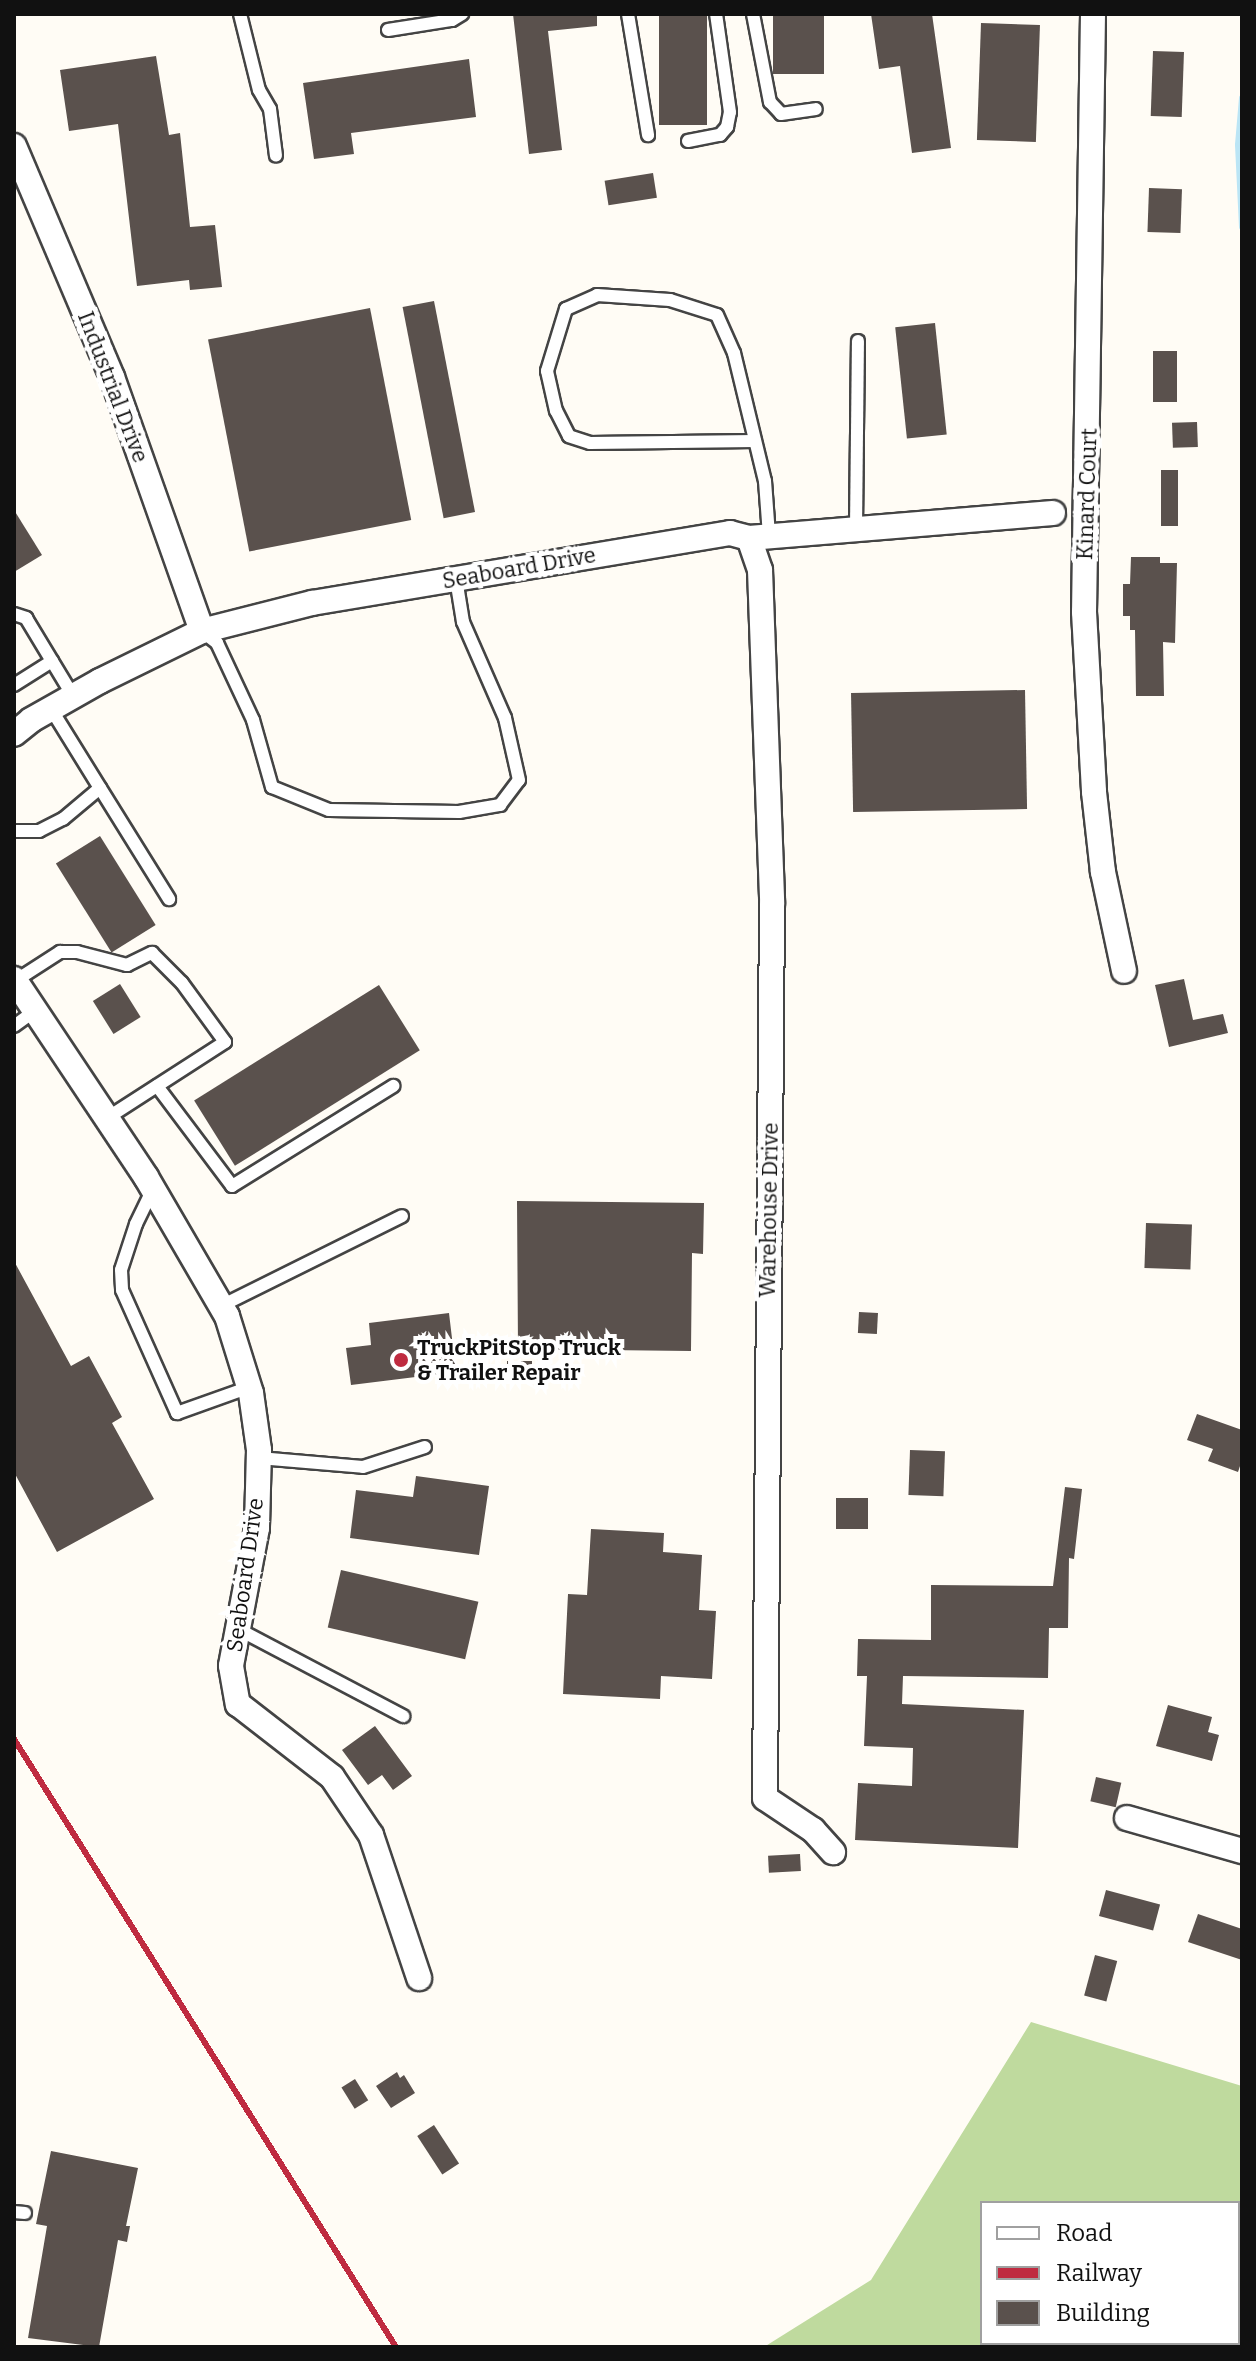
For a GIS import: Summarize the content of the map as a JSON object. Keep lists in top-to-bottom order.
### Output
{
  "streets": {
    "street": [
      "Industrial Drive",
      "Kinard Court",
      "Seaboard Drive",
      "Warehouse Drive"
    ]
  },
  "crossings": [
    ["Industrial Drive", "Seaboard Drive"],
    ["Seaboard Drive", "Warehouse Drive"]
  ],
  "places": ["TruckPitStop Truck & Trailer Repair"],
  "legend": ["Road", "Railway", "Building"]
}
